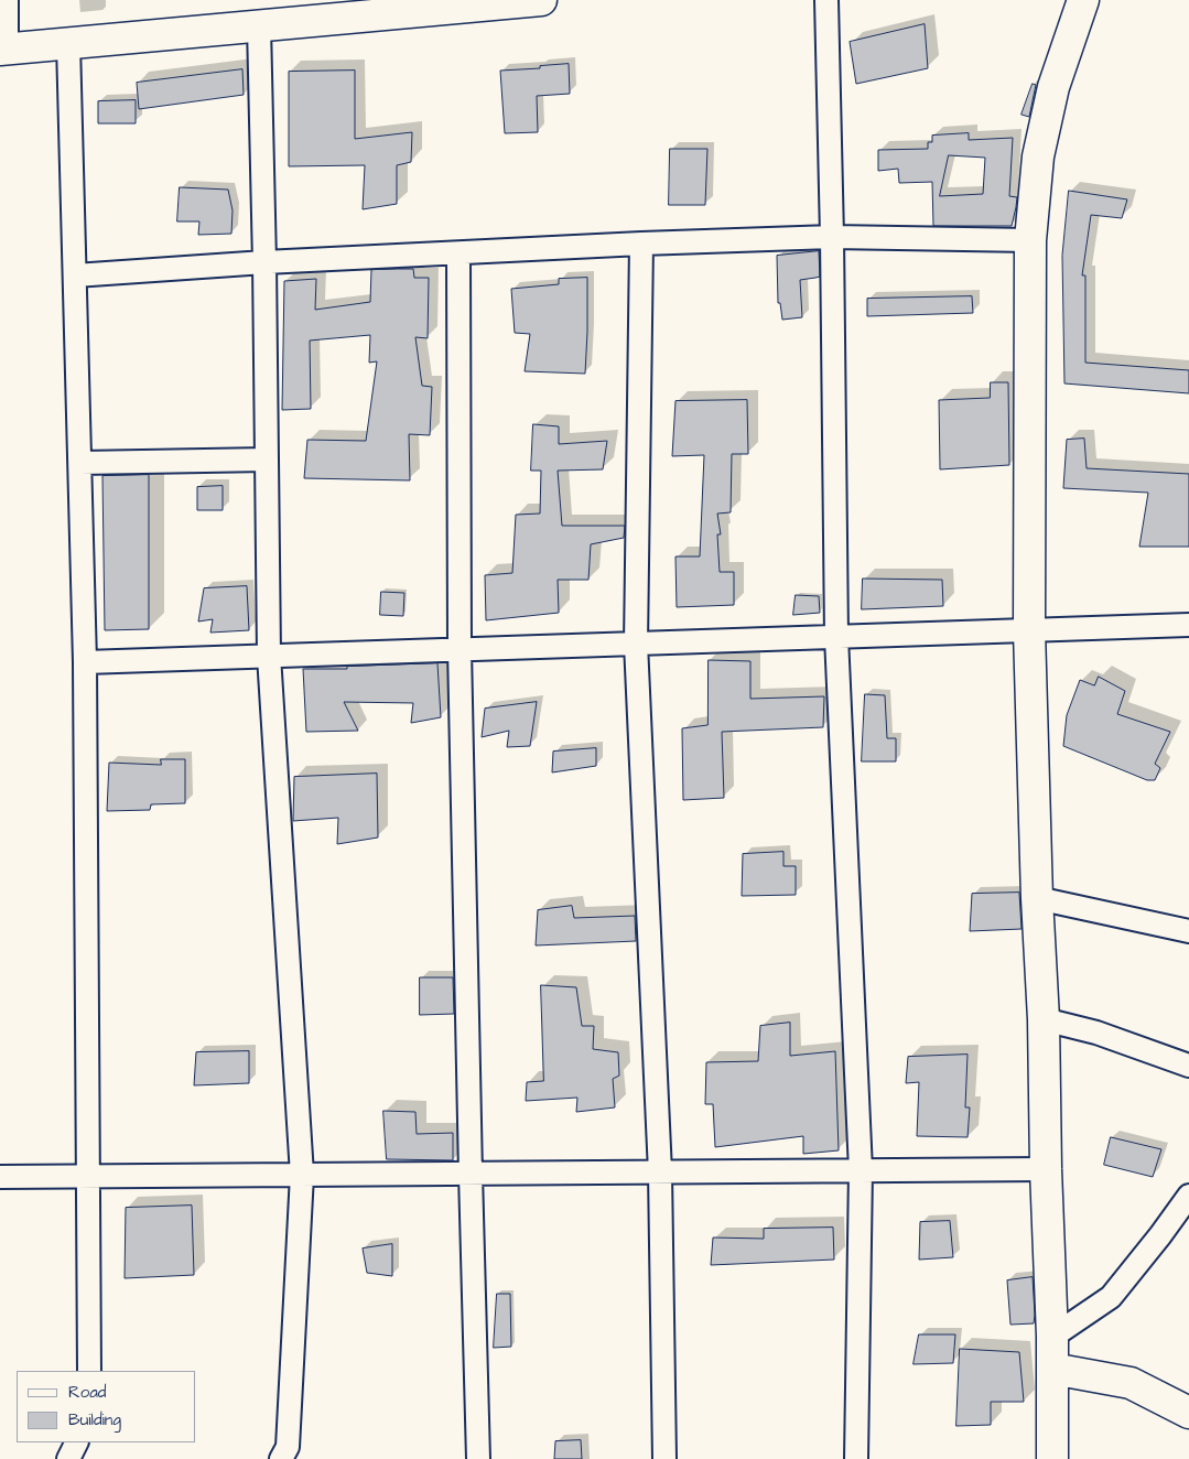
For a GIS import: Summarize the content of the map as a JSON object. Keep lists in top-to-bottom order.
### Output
{
  "legend": ["Road", "Building"]
}
